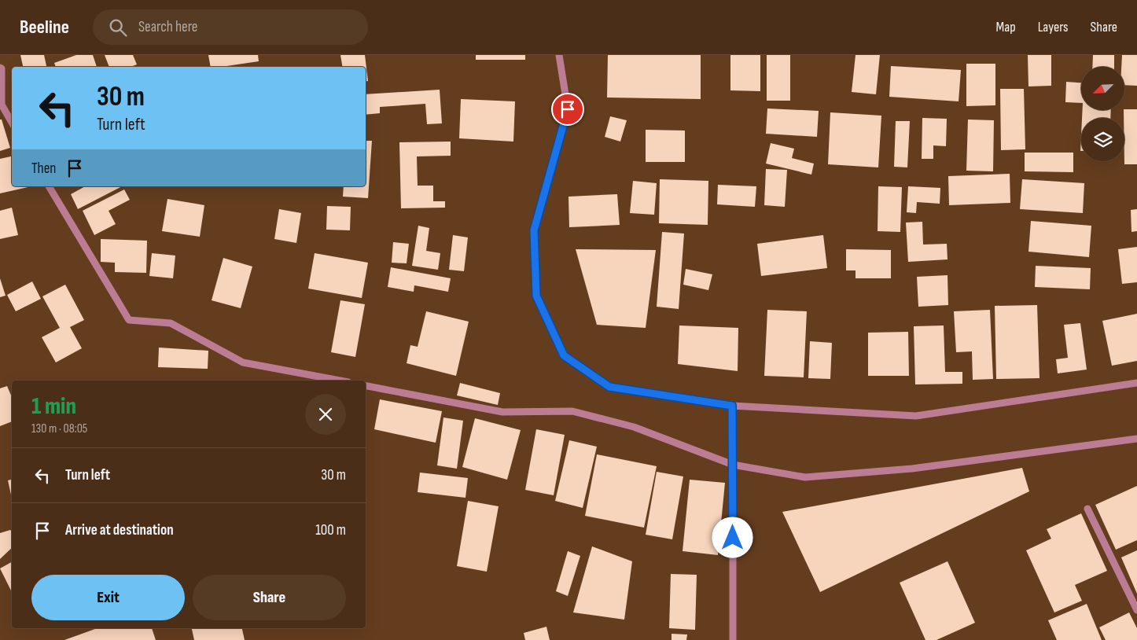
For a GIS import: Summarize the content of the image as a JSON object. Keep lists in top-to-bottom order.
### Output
{
  "north": "bottom left",
  "page": {
    "header": "Beeline",
    "search": "Search here",
    "nav": ["Map", "Layers", "Share"],
    "turn": ["30 m", "Turn left"],
    "then": "Then",
    "heading": ["1 min", "130 m · 08:05"],
    "list": [
      {
        "name": "Turn left",
        "value": "30 m"
      },
      {
        "name": "Arrive at destination",
        "value": "100 m"
      }
    ],
    "buttons": ["Exit", "Share"]
  }
}
